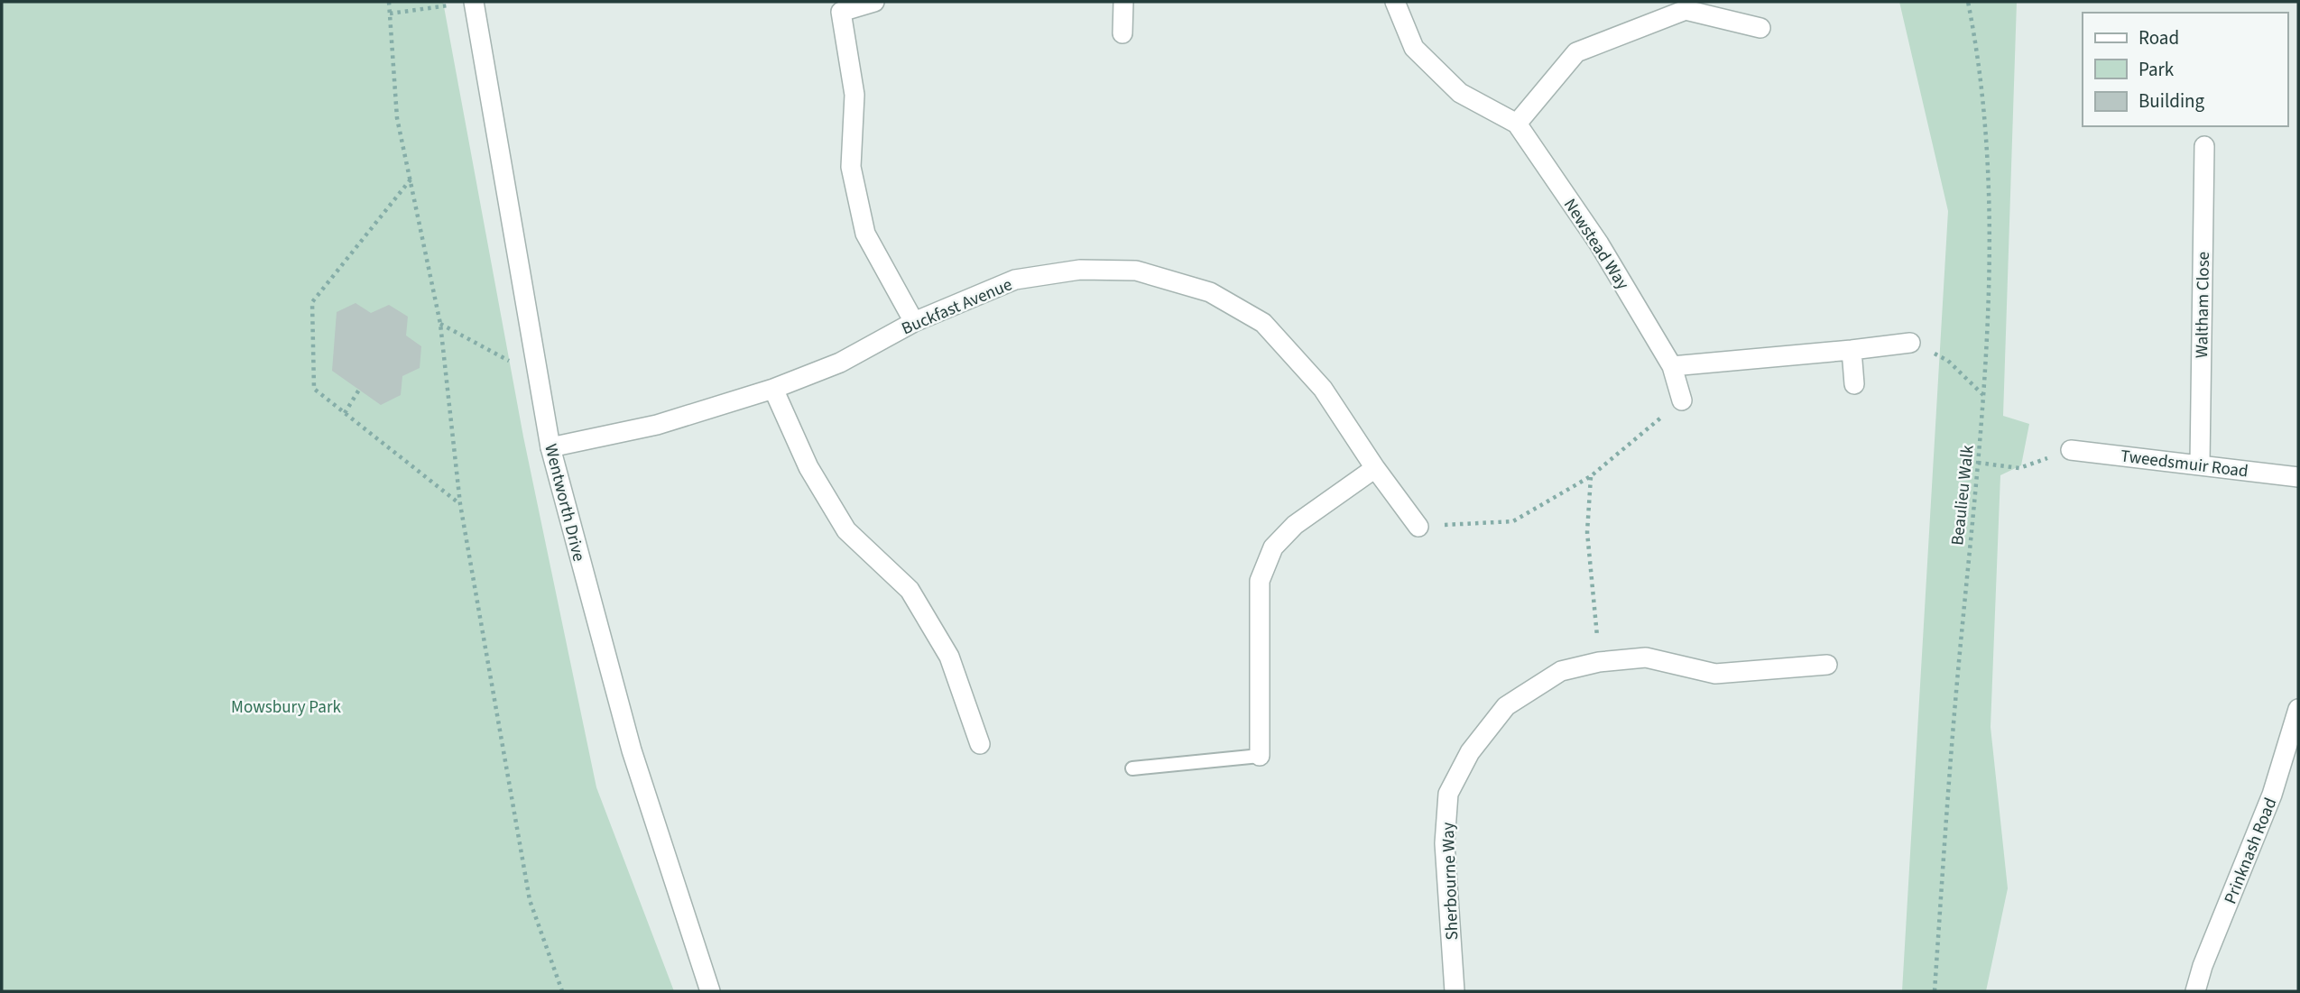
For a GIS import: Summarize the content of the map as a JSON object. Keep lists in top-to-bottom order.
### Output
{
  "streets": {
    "street": [
      "Newstead Way",
      "Waltham Close",
      "Buckfast Avenue",
      "Tweedsmuir Road",
      "Wentworth Drive",
      "Prinknash Road",
      "Sherbourne Way"
    ],
    "path": ["Beaulieu Walk"]
  },
  "crossings": [
    ["Waltham Close", "Tweedsmuir Road"],
    ["Buckfast Avenue", "Wentworth Drive"]
  ],
  "parks": ["Mowsbury Park"],
  "legend": ["Road", "Park", "Building"]
}
